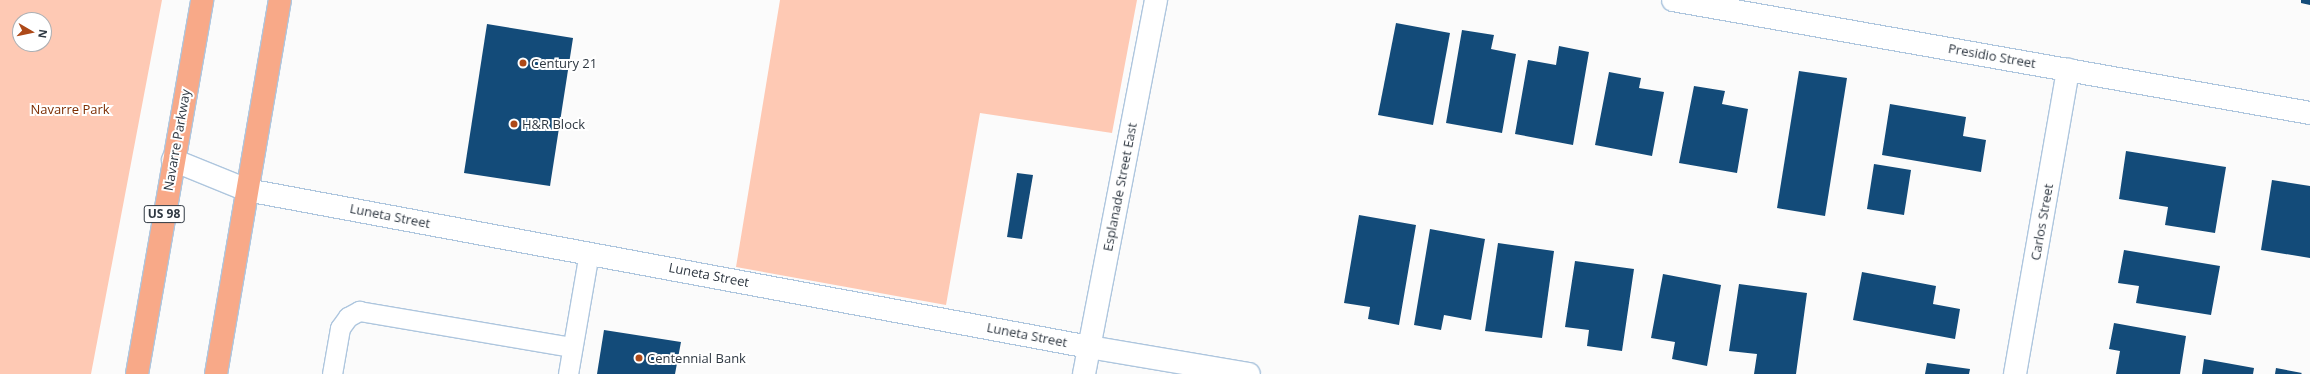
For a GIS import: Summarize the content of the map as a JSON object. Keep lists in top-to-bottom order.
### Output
{
  "streets": {
    "highway": ["Navarre Parkway", "US 98"],
    "street": [
      "Presidio Street",
      "Esplanade Street East",
      "Luneta Street",
      "Carlos Street"
    ]
  },
  "crossings": [
    ["Presidio Street", "Carlos Street"],
    ["Navarre Parkway", "Luneta Street"],
    ["Esplanade Street East", "Luneta Street"]
  ],
  "parks": ["Navarre Park"],
  "places": ["Century 21", "H&R Block", "Centennial Bank"],
  "north": "right"
}
